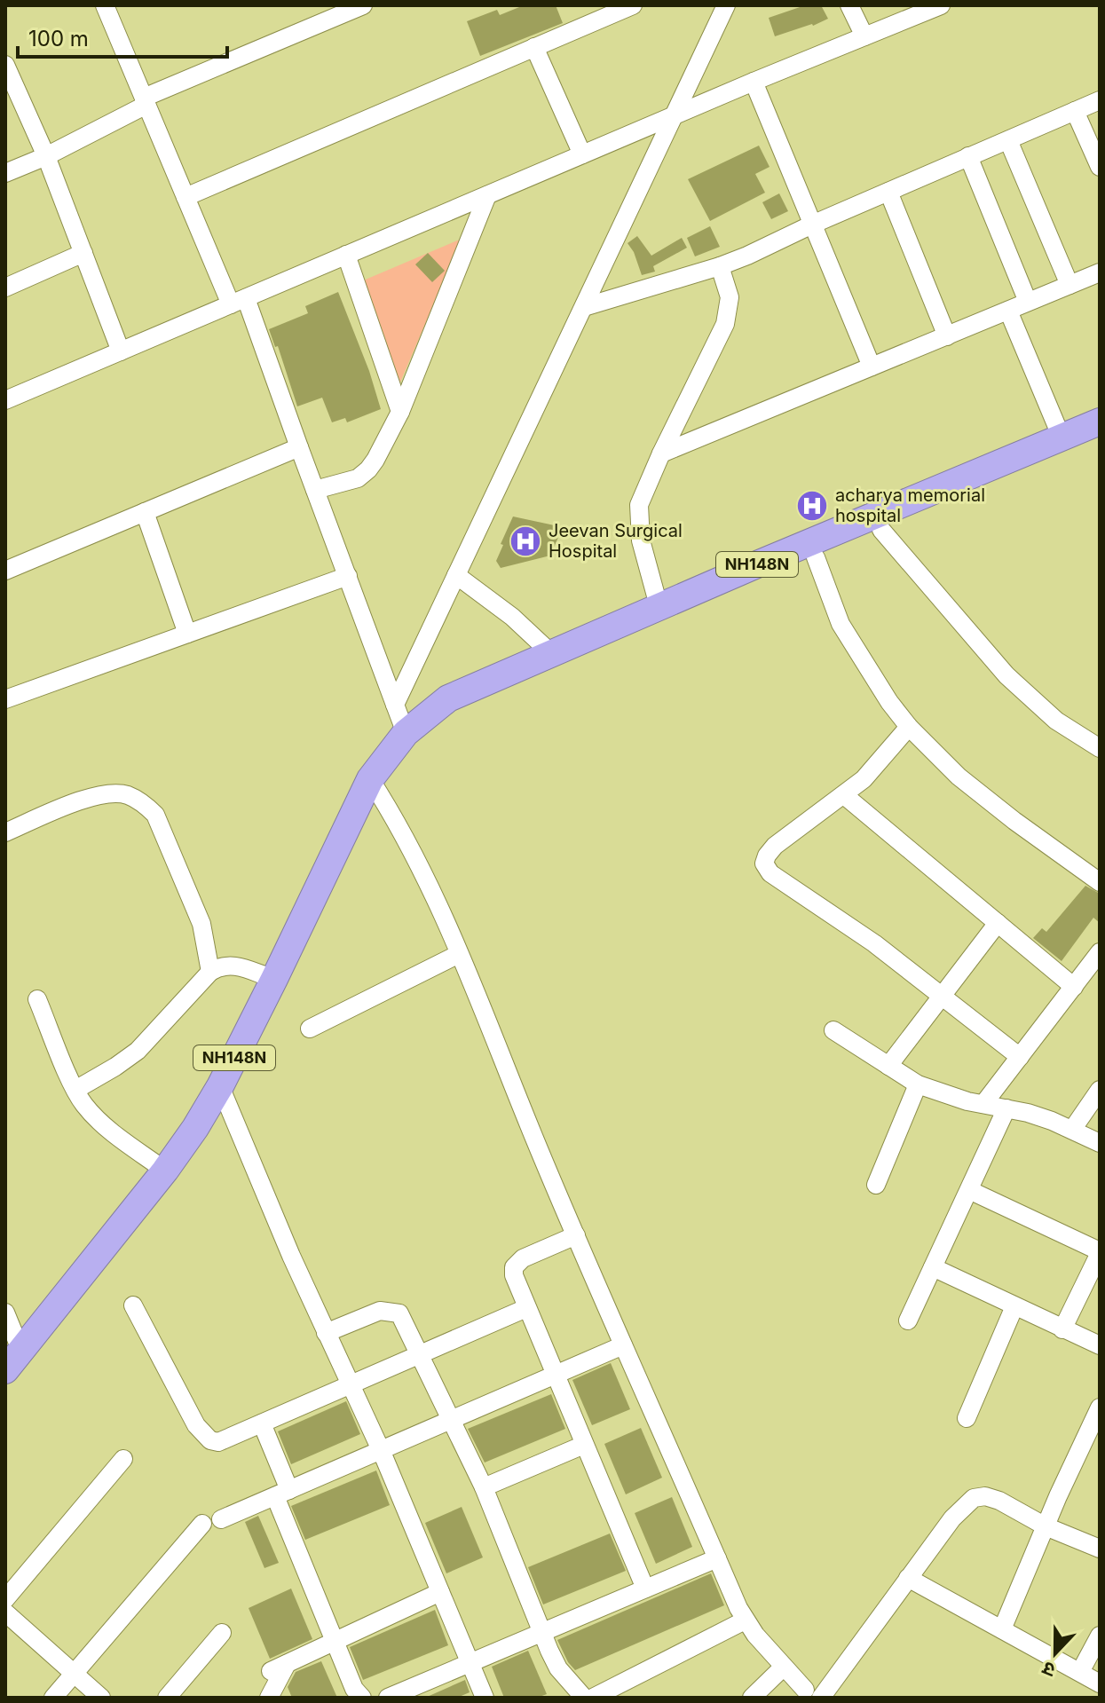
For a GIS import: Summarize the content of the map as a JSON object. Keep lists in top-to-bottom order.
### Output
{
  "streets": {
    "highway": ["NH148N"]
  },
  "places": {
    "hospital": ["acharya memorial hospital", "Jeevan Surgical Hospital"]
  },
  "scale_bar": "100 m",
  "north": "bottom"
}
